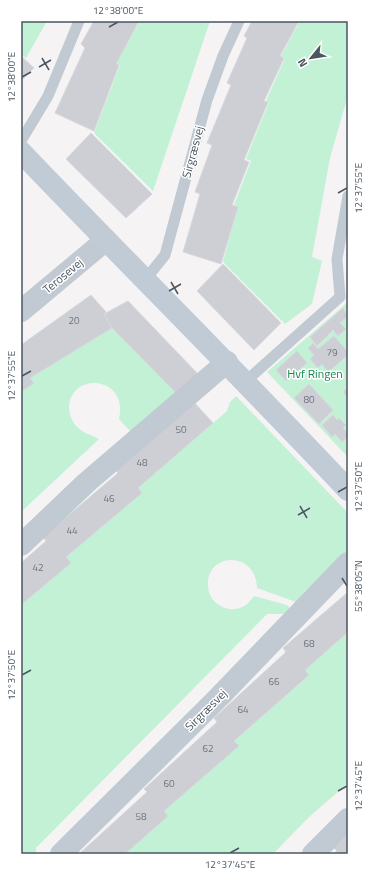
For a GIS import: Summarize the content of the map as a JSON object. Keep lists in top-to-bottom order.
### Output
{
  "streets": {
    "street": ["Sirgræsvej", "Terosevej"]
  },
  "parks": ["Hvf Ringen"],
  "house_numbers": [
    "20",
    "79",
    "80",
    "50",
    "48",
    "46",
    "44",
    "42",
    "68",
    "66",
    "64",
    "62",
    "60",
    "58"
  ],
  "north": "bottom left",
  "coordinates": [
    "12°38'00\"E",
    "12°37'55\"E",
    "12°37'50\"E",
    "55°38'05\"N",
    "12°37'45\"E"
  ]
}
